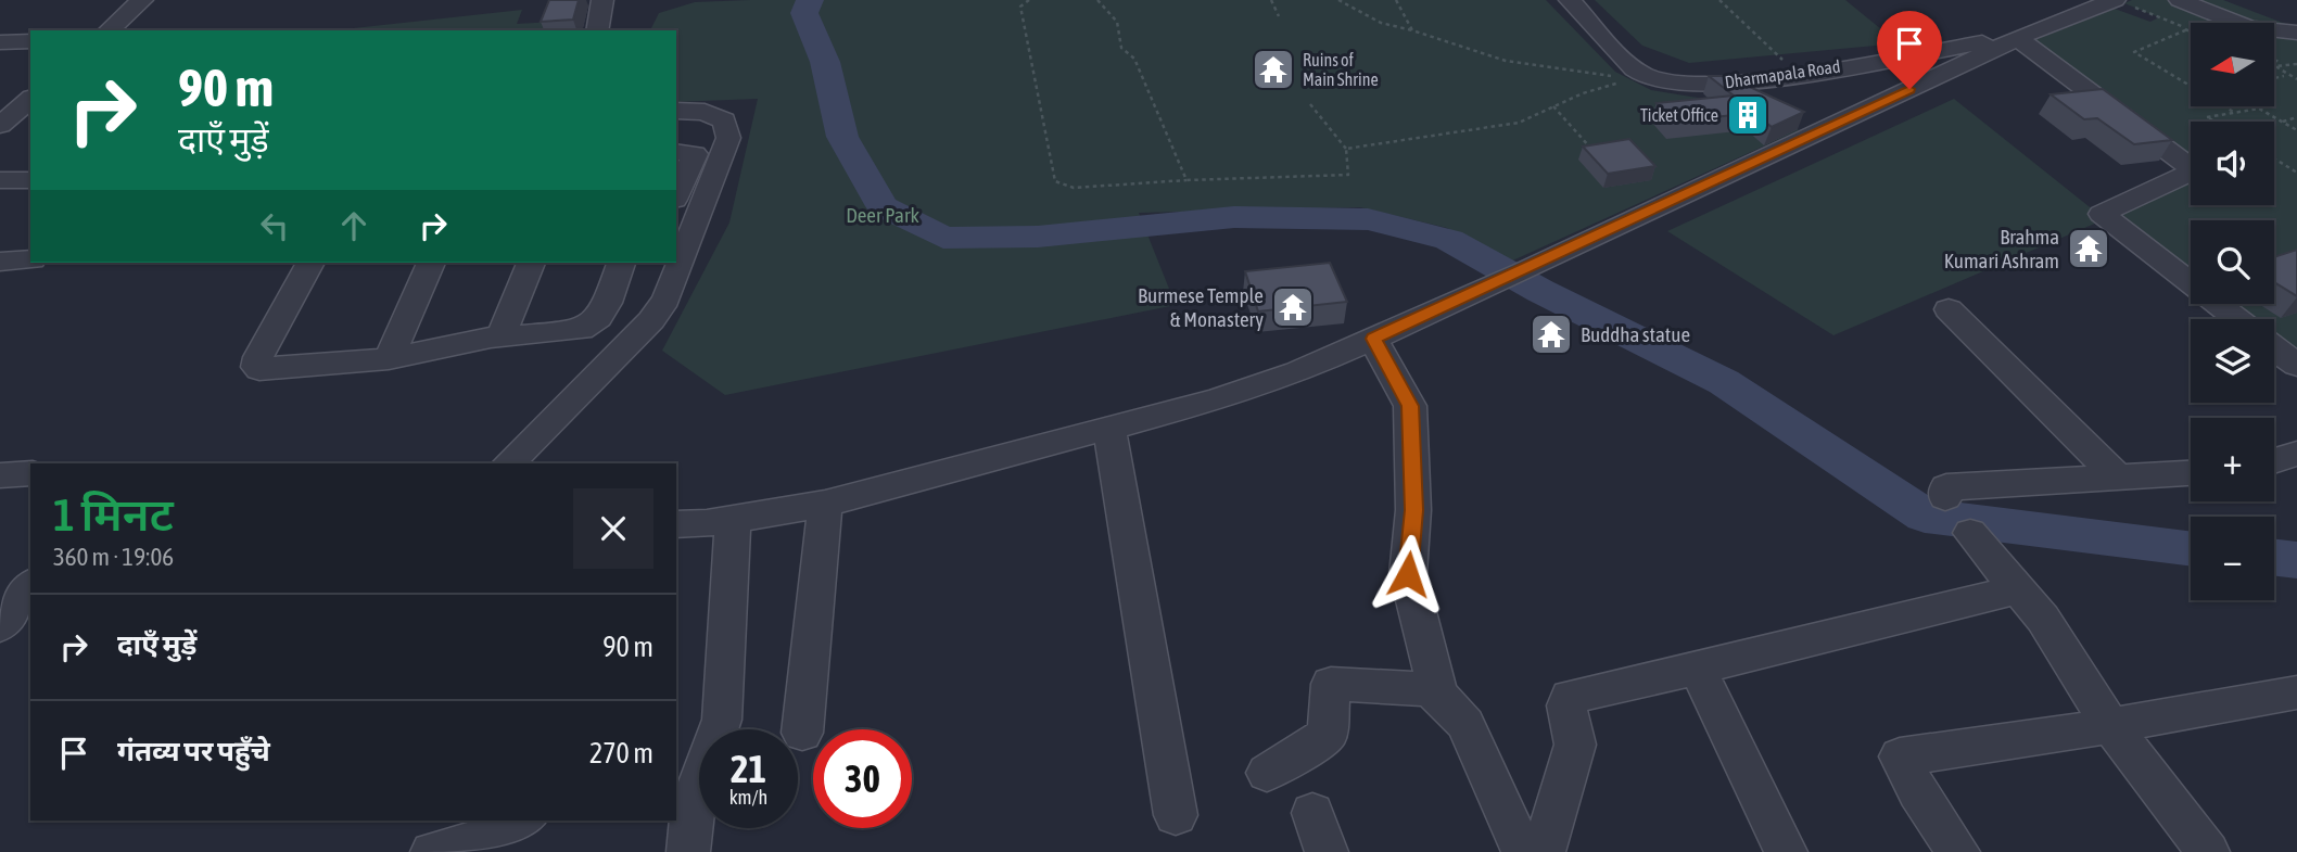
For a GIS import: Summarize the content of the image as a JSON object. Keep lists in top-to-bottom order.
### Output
{
  "streets": {
    "street": ["Dharmapala Road"]
  },
  "parks": ["Deer Park"],
  "places": {
    "temple": [
      "Ruins of Main Shrine",
      "Brahma Kumari Ashram",
      "Burmese Temple & Monastery",
      "Buddha statue"
    ],
    "building": ["Ticket Office"]
  },
  "north": "left",
  "page": {
    "map_buttons": ["+", "−"],
    "turn": ["90 m", "दाएँ मुड़ें"],
    "heading": ["1 मिनट", "360 m · 19:06"],
    "list": [
      {
        "name": "दाएँ मुड़ें",
        "value": "90 m"
      },
      {
        "name": "गंतव्य पर पहुँचे",
        "value": "270 m"
      }
    ],
    "speed": "21 km/h",
    "limit": "30"
  }
}
